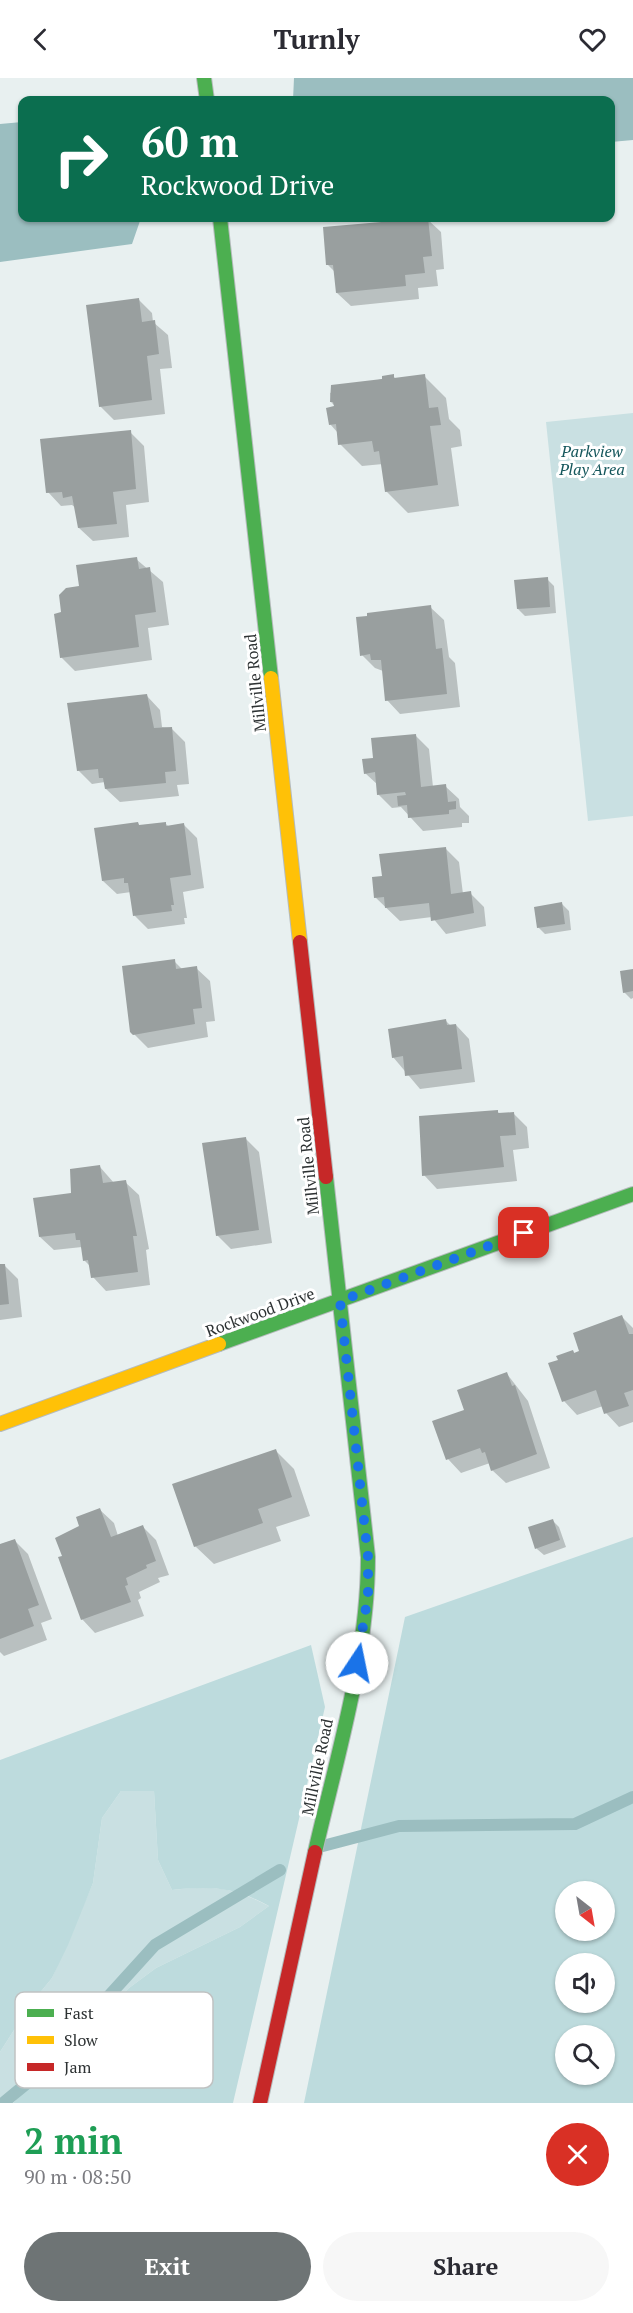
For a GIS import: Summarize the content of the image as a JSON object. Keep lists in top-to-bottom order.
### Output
{
  "streets": {
    "street": ["Millville Road", "Rockwood Drive"]
  },
  "crossings": [
    ["Millville Road", "Rockwood Drive"]
  ],
  "parks": ["Parkview Play Area"],
  "legend": ["Fast", "Slow", "Jam"],
  "north": "bottom right",
  "page": {
    "header": "Turnly",
    "turn": ["60 m", "Rockwood Drive"],
    "heading": ["2 min", "90 m · 08:50"],
    "buttons": ["Exit", "Share"]
  }
}
